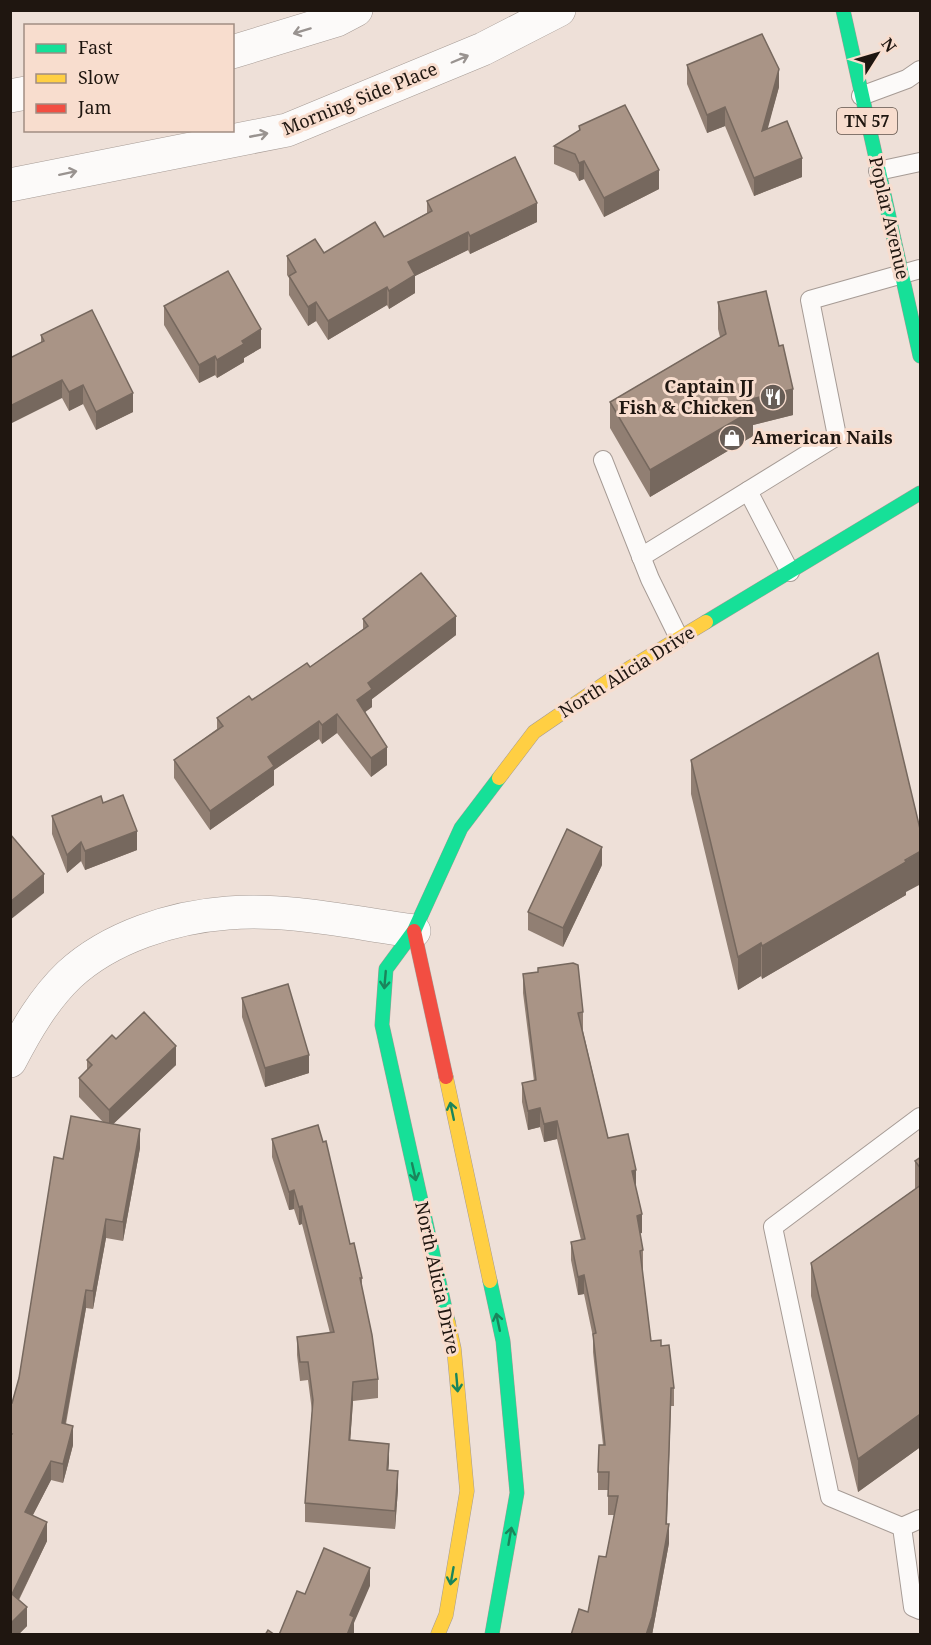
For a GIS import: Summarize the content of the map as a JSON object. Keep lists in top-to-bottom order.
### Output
{
  "streets": {
    "main road": ["TN 57", "Poplar Avenue", "North Alicia Drive"],
    "street": ["Morning Side Place"]
  },
  "one_way": ["Morning Side Place"],
  "places": {
    "restaurant": ["Captain JJ Fish & Chicken"],
    "shop": ["American Nails"]
  },
  "legend": ["Fast", "Slow", "Jam"],
  "north": "top right"
}
